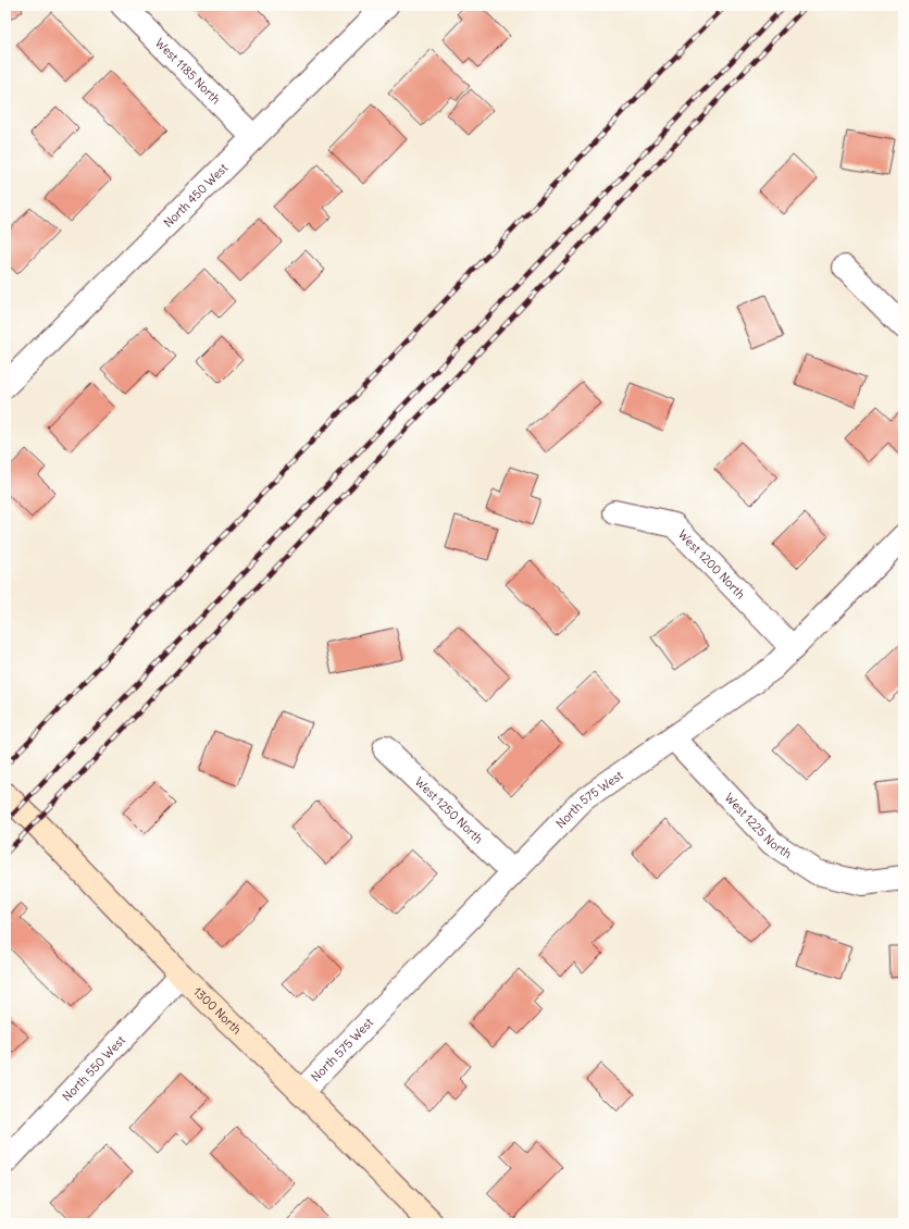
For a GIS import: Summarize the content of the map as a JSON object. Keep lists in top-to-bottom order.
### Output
{
  "streets": {
    "street": [
      "West 1185 North",
      "North 450 West",
      "West 1200 North",
      "North 575 West",
      "West 1250 North",
      "West 1225 North",
      "1300 North",
      "North 550 West"
    ]
  },
  "crossings": [
    ["West 1185 North", "North 450 West"],
    ["West 1200 North", "North 575 West"],
    ["North 575 West", "West 1250 North"],
    ["North 575 West", "West 1225 North"],
    ["North 575 West", "1300 North"],
    ["1300 North", "North 550 West"]
  ]
}
